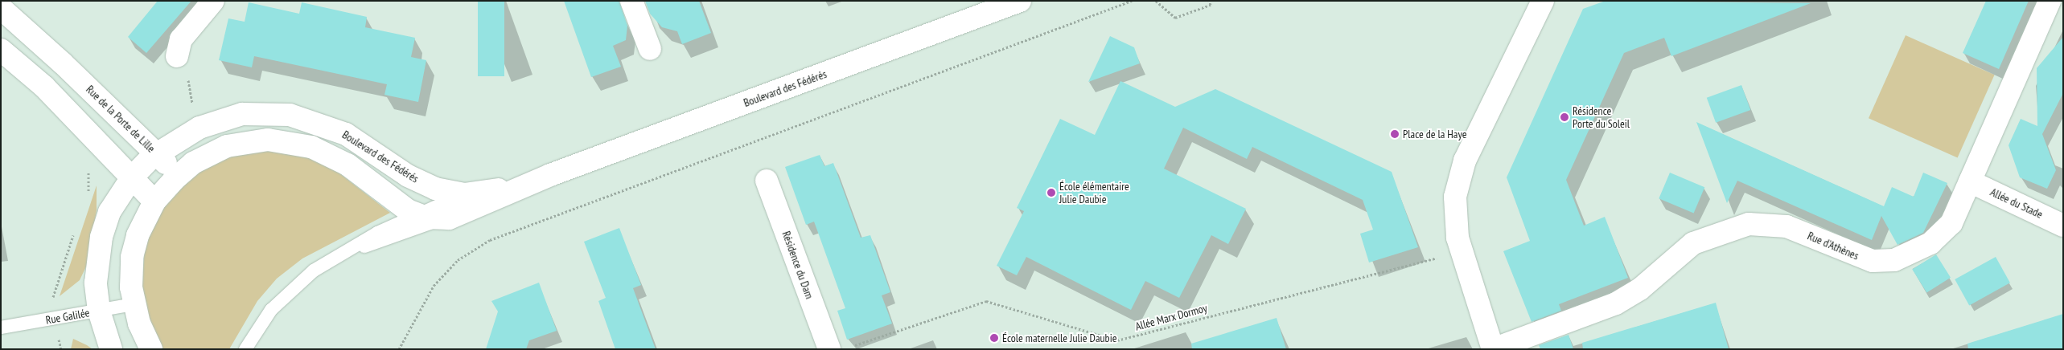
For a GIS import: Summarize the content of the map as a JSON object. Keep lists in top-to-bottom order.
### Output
{
  "streets": {
    "main road": [
      "Boulevard des Fédérés",
      "Rue de la Porte de Lille",
      "Allée du Stade",
      "Rue d'Athènes",
      "Résidence du Dam"
    ],
    "lane": ["Rue Galilée"],
    "path": ["Allée Marx Dormoy"]
  },
  "crossings": [
    ["Boulevard des Fédérés", "Rue de la Porte de Lille"],
    ["Boulevard des Fédérés", "Rue Galilée"],
    ["Allée du Stade", "Rue d'Athènes"]
  ],
  "places": [
    "Résidence Porte du Soleil",
    "Place de la Haye",
    "École élémentaire Julie Daubie",
    "École maternelle Julie Daubie"
  ]
}
